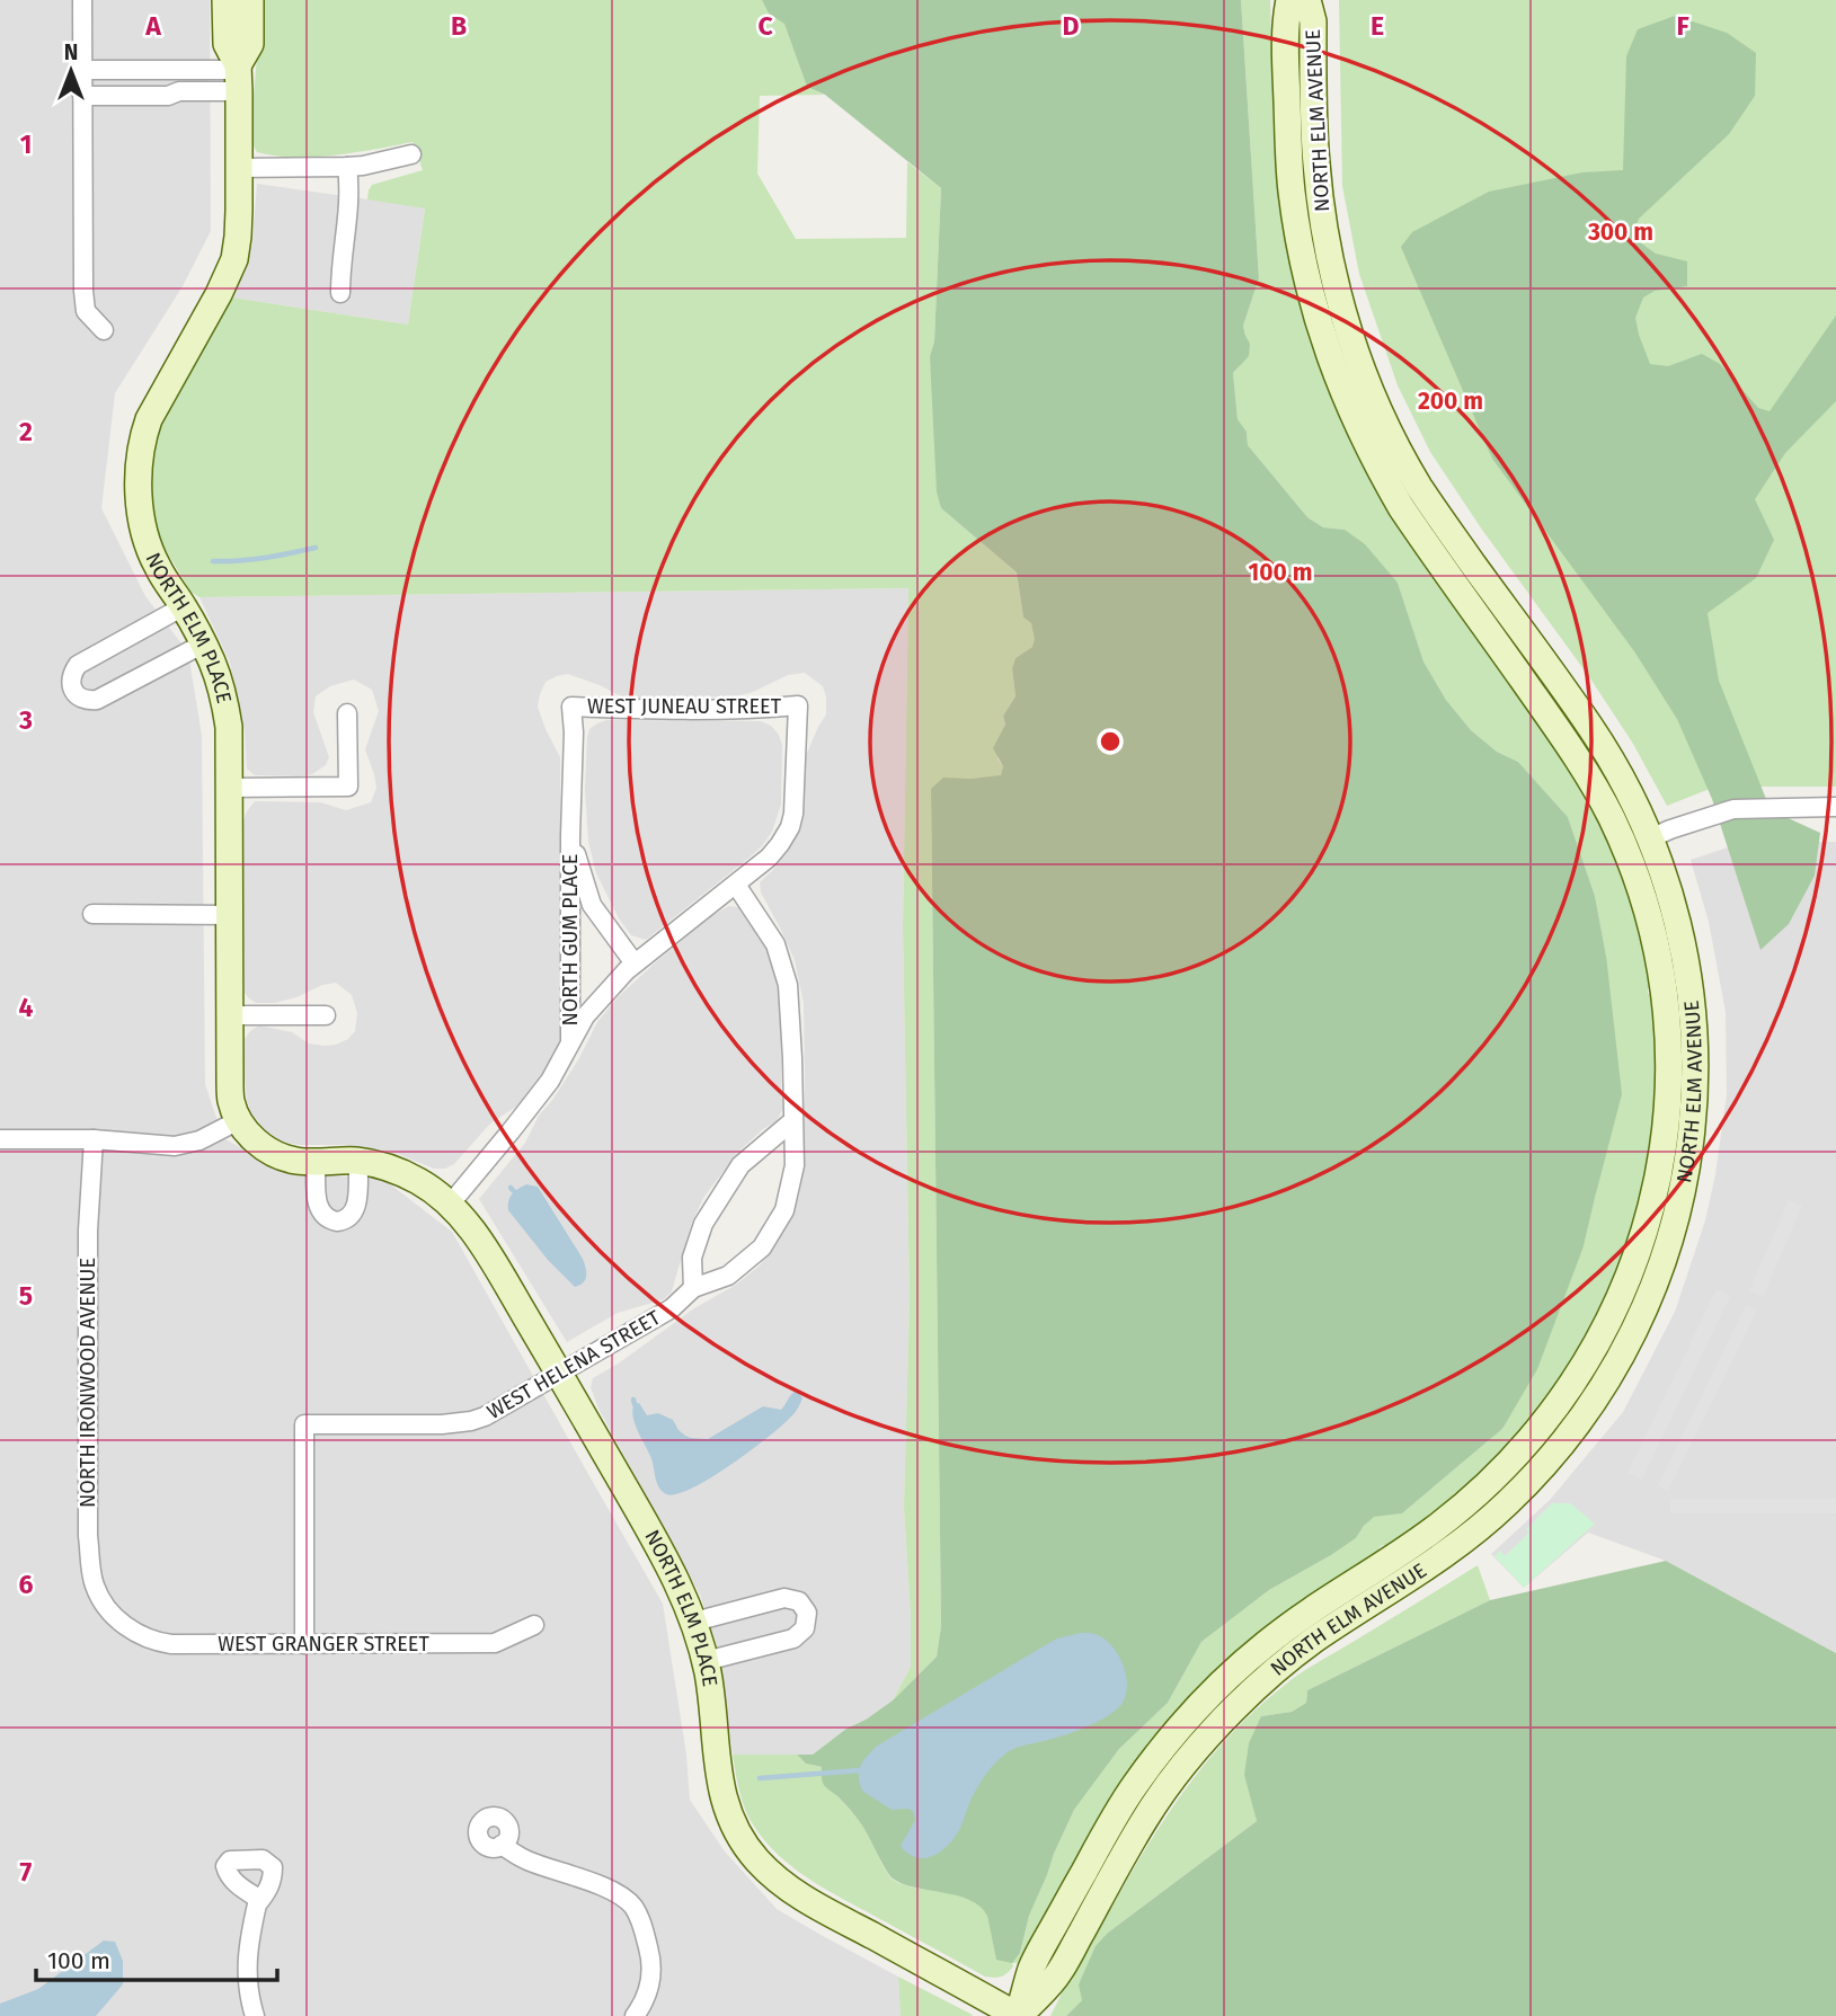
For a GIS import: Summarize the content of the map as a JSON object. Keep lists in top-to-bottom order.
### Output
{
  "streets": {
    "main road": ["NORTH ELM AVENUE", "NORTH ELM PLACE"],
    "street": [
      "WEST JUNEAU STREET",
      "NORTH GUM PLACE",
      "WEST HELENA STREET",
      "NORTH IRONWOOD AVENUE",
      "WEST GRANGER STREET"
    ]
  },
  "crossings": [
    ["NORTH ELM AVENUE", "NORTH ELM PLACE"],
    ["NORTH ELM PLACE", "WEST HELENA STREET"],
    ["WEST JUNEAU STREET", "NORTH GUM PLACE"],
    ["WEST JUNEAU STREET", "WEST HELENA STREET"],
    ["WEST HELENA STREET", "WEST GRANGER STREET"],
    ["NORTH IRONWOOD AVENUE", "WEST GRANGER STREET"]
  ],
  "scale_bar": "100 m",
  "north": "top",
  "grid": {
    "columns": [
      "A",
      "B",
      "C",
      "D",
      "E",
      "F"
    ],
    "rows": [
      "1",
      "2",
      "3",
      "4",
      "5",
      "6",
      "7"
    ]
  },
  "rings": ["300 m", "200 m", "100 m"]
}
